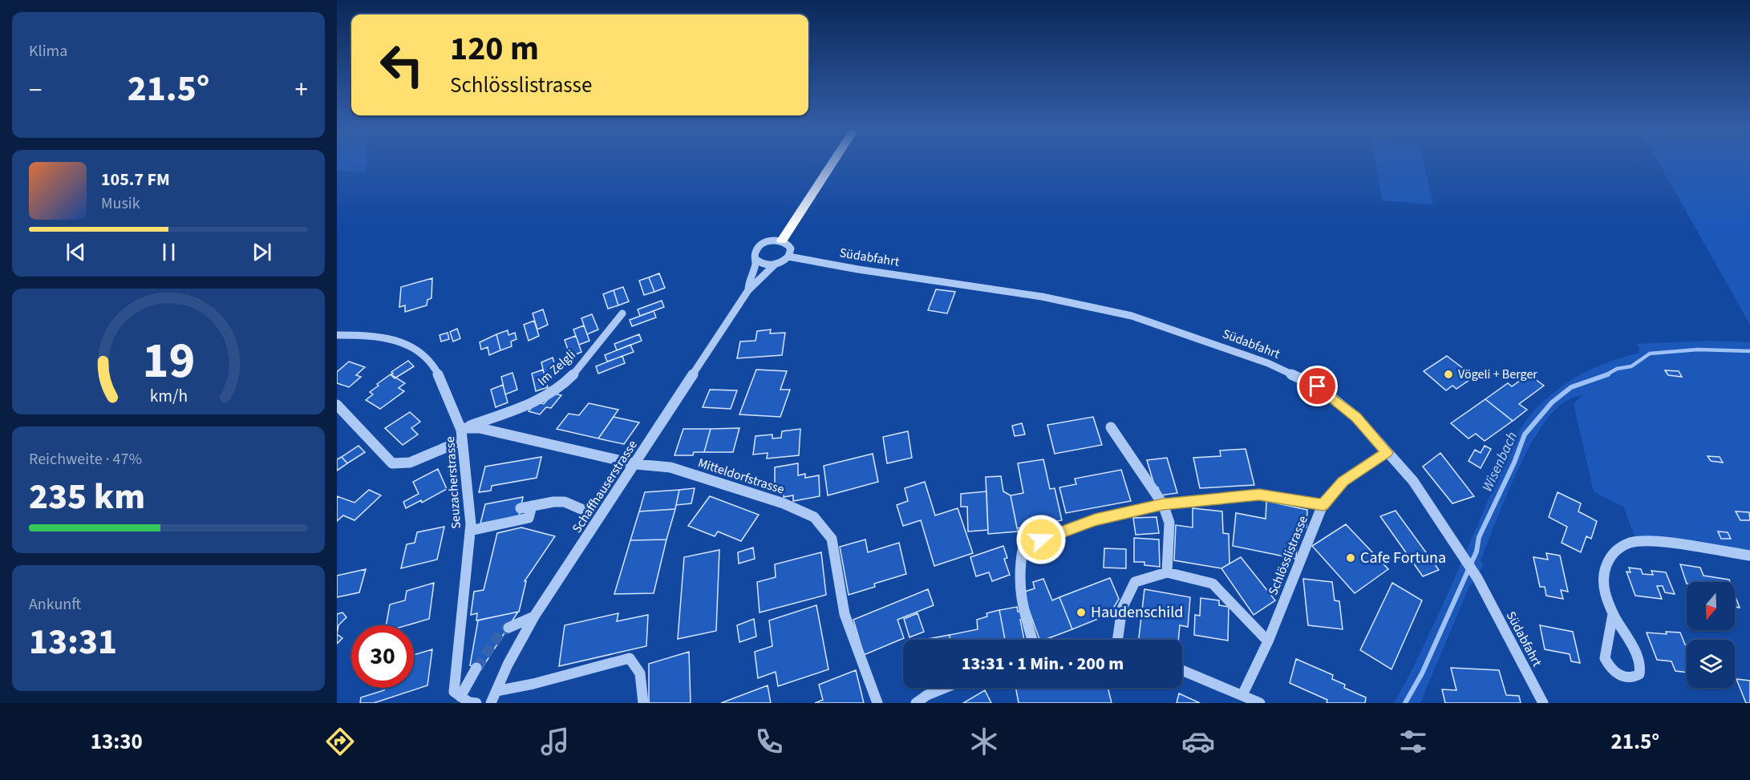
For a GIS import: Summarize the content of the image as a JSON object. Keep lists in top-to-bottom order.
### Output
{
  "streets": {
    "street": [
      "Südabfahrt",
      "Im Zelgli",
      "Mitteldorfstrasse",
      "Seuzacherstrasse",
      "Schaffhauserstrasse",
      "Schlösslistrasse"
    ]
  },
  "crossings": [
    ["Südabfahrt", "Schaffhauserstrasse"],
    ["Südabfahrt", "Schlösslistrasse"],
    ["Im Zelgli", "Mitteldorfstrasse"],
    ["Im Zelgli", "Seuzacherstrasse"],
    ["Mitteldorfstrasse", "Seuzacherstrasse"],
    ["Mitteldorfstrasse", "Schaffhauserstrasse"]
  ],
  "water": ["Wisenbach"],
  "places": ["Vögeli + Berger", "Cafe Fortuna", "Haudenschild"],
  "north": "bottom",
  "page": {
    "tile": [
      "Klima",
      ["Reichweite · 47%", "235 km"],
      ["Ankunft", "13:31"]
    ],
    "turn": ["120 m", "Schlösslistrasse"],
    "heat": ["−", "21.5°", "+"],
    "song": ["105.7 FM", "Musik"],
    "limit": "30",
    "trip": "13:31 · 1 Min. · 200 m",
    "tabs": ["13:30", "21.5°"],
    "gauge": ["19", "km/h"]
  }
}
